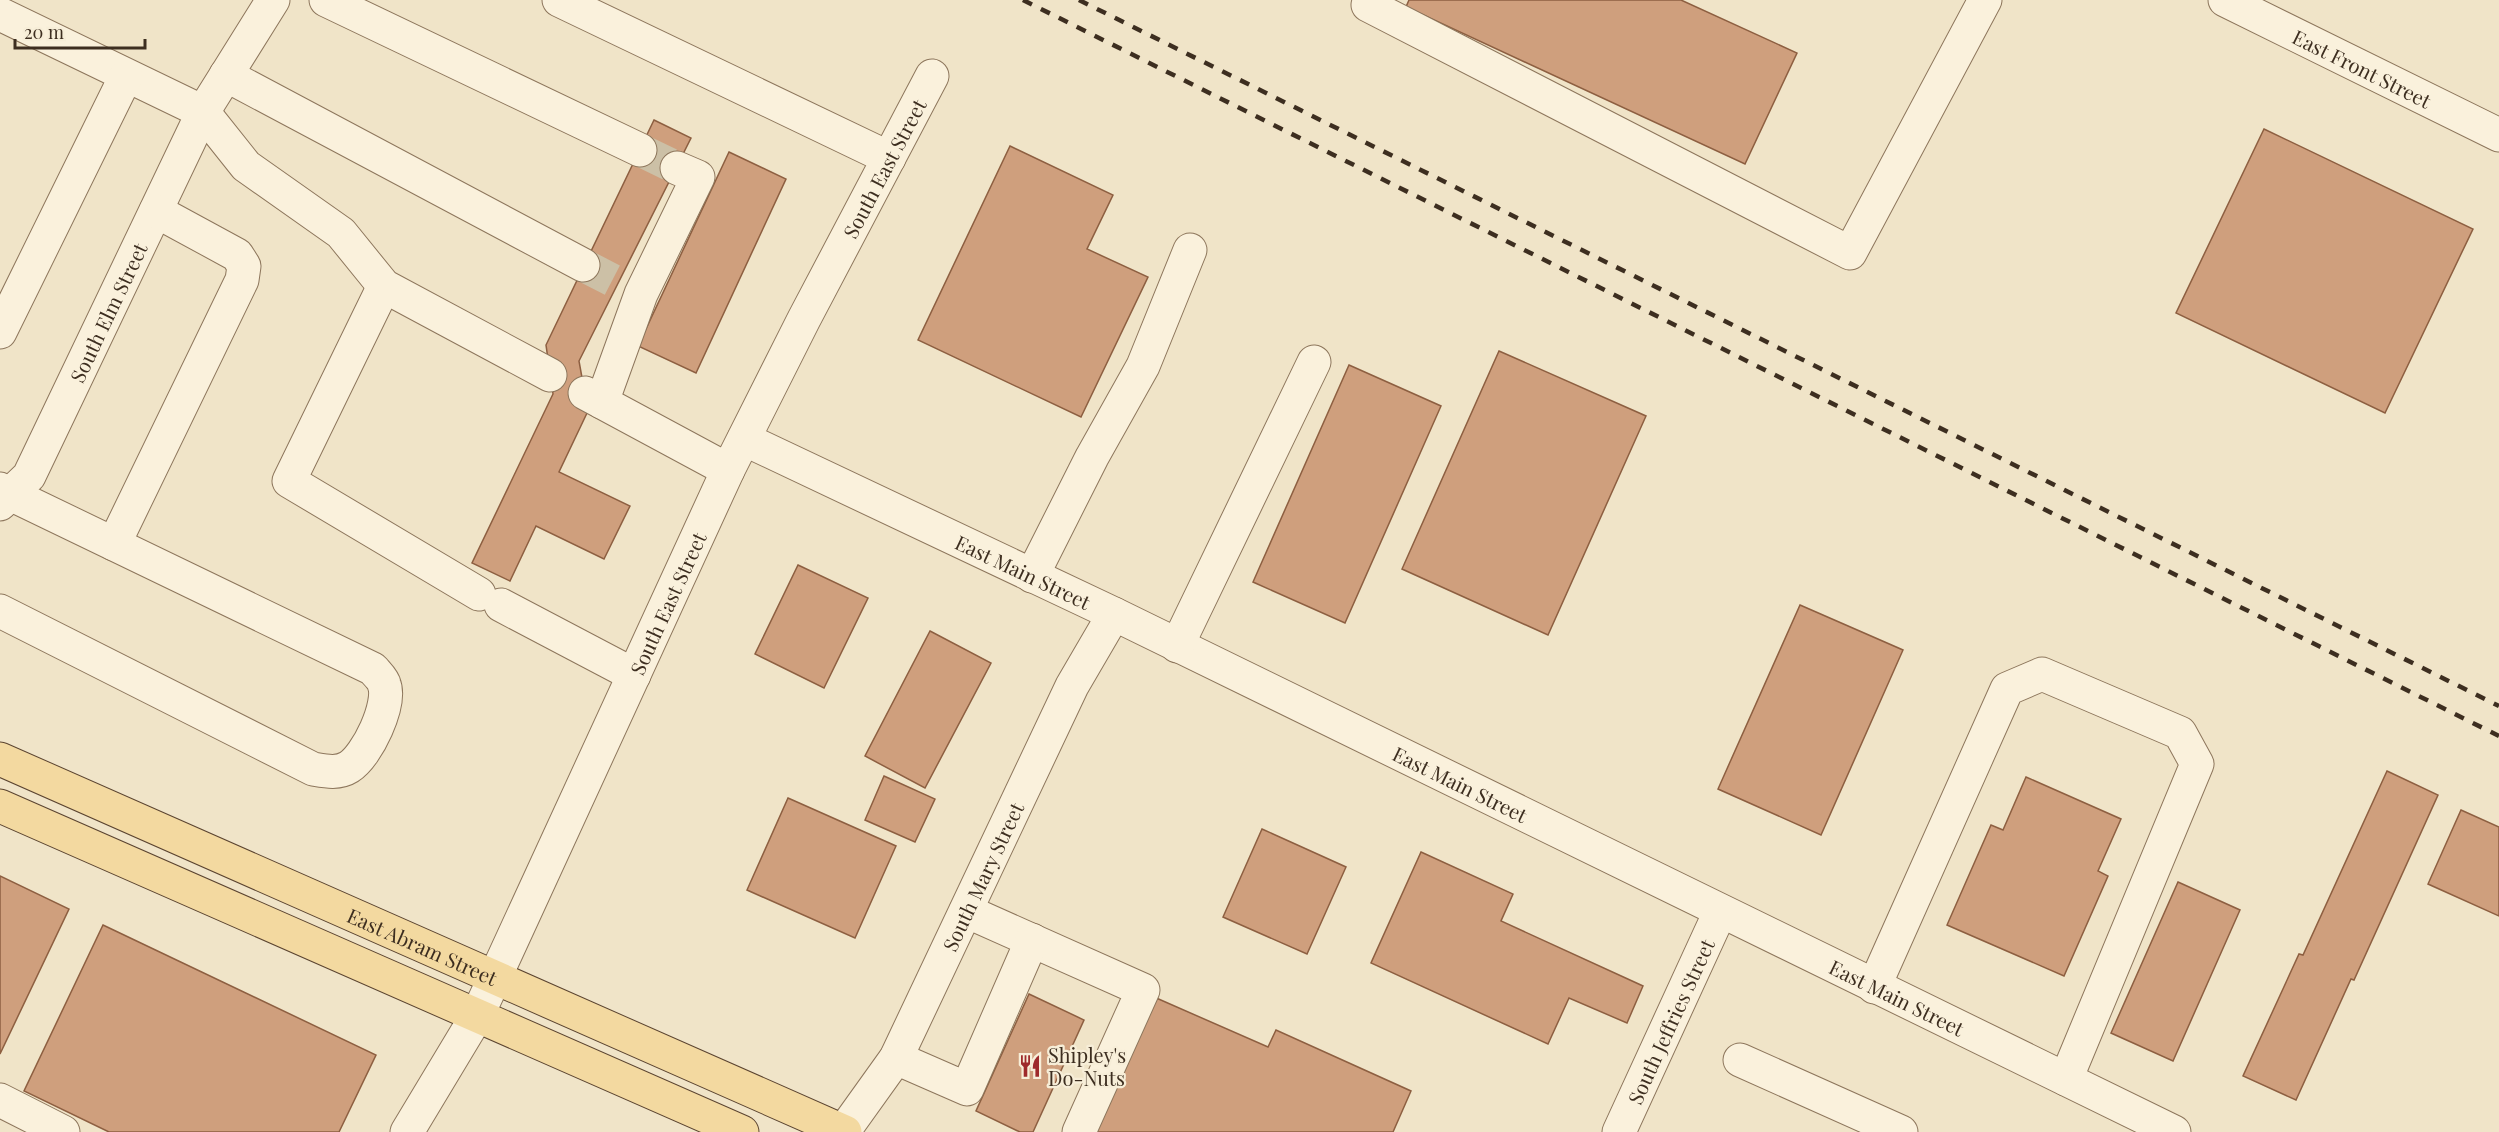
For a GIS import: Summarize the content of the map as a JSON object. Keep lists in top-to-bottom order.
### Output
{
  "streets": {
    "main road": ["East Abram Street"],
    "street": [
      "East Front Street",
      "South East Street",
      "South Elm Street",
      "East Main Street",
      "South Mary Street",
      "South Jeffries Street"
    ]
  },
  "crossings": [
    ["South East Street", "East Main Street"],
    ["South East Street", "East Abram Street"],
    ["East Main Street", "South Mary Street"],
    ["East Main Street", "South Jeffries Street"],
    ["South Mary Street", "East Abram Street"]
  ],
  "places": {
    "restaurant": ["Shipley's Do-Nuts"]
  },
  "scale_bar": "20 m"
}
